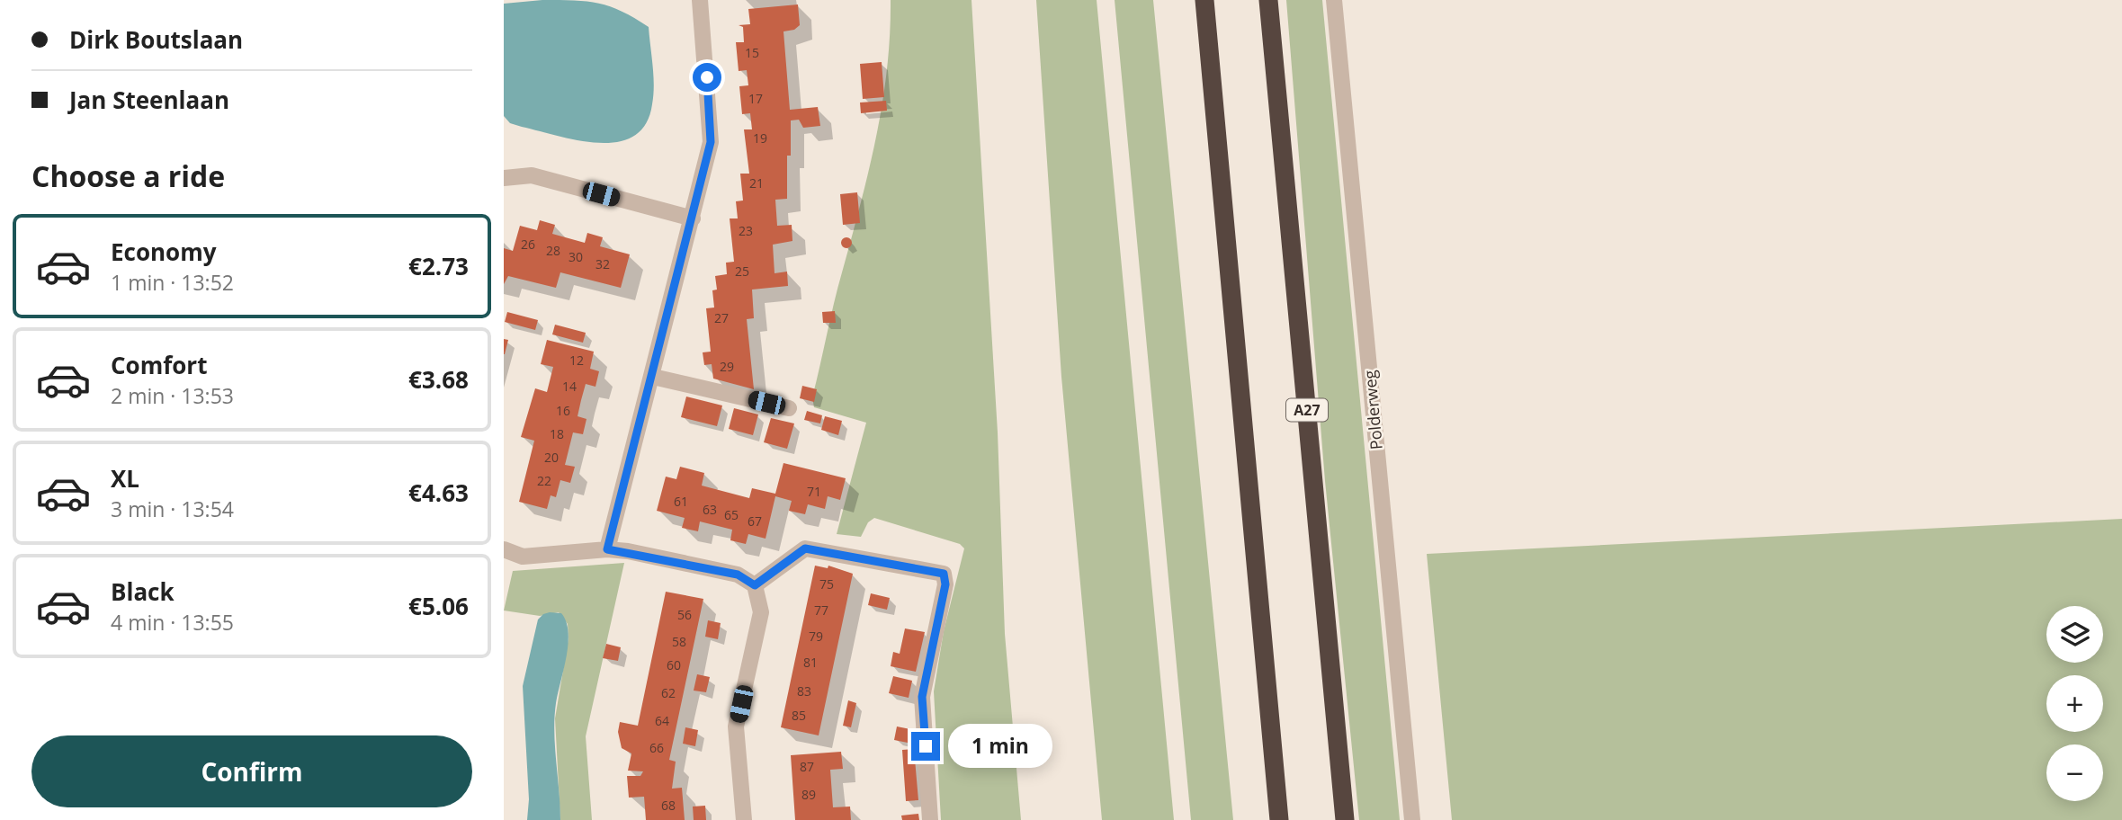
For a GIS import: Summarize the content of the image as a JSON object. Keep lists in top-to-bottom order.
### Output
{
  "streets": {
    "highway": ["A27"],
    "street": ["Polderweg"]
  },
  "house_numbers": [
    "15",
    "17",
    "19",
    "21",
    "23",
    "26",
    "28",
    "30",
    "32",
    "25",
    "27",
    "12",
    "29",
    "14",
    "16",
    "18",
    "20",
    "22",
    "71",
    "61",
    "63",
    "65",
    "67",
    "75",
    "77",
    "56",
    "79",
    "58",
    "81",
    "60",
    "83",
    "62",
    "85",
    "64",
    "66",
    "87",
    "89",
    "68"
  ],
  "page": {
    "banner": ["Dirk Boutslaan", "Jan Steenlaan"],
    "heading": "Choose a ride",
    "list": [
      {
        "name": "Economy",
        "note": "1 min · 13:52",
        "value": "€2.73"
      },
      {
        "name": "Comfort",
        "note": "2 min · 13:53",
        "value": "€3.68"
      },
      {
        "name": "XL",
        "note": "3 min · 13:54",
        "value": "€4.63"
      },
      {
        "name": "Black",
        "note": "4 min · 13:55",
        "value": "€5.06"
      }
    ],
    "map_buttons": ["+", "−"],
    "buttons": "Confirm",
    "bubble": "1 min"
  }
}
